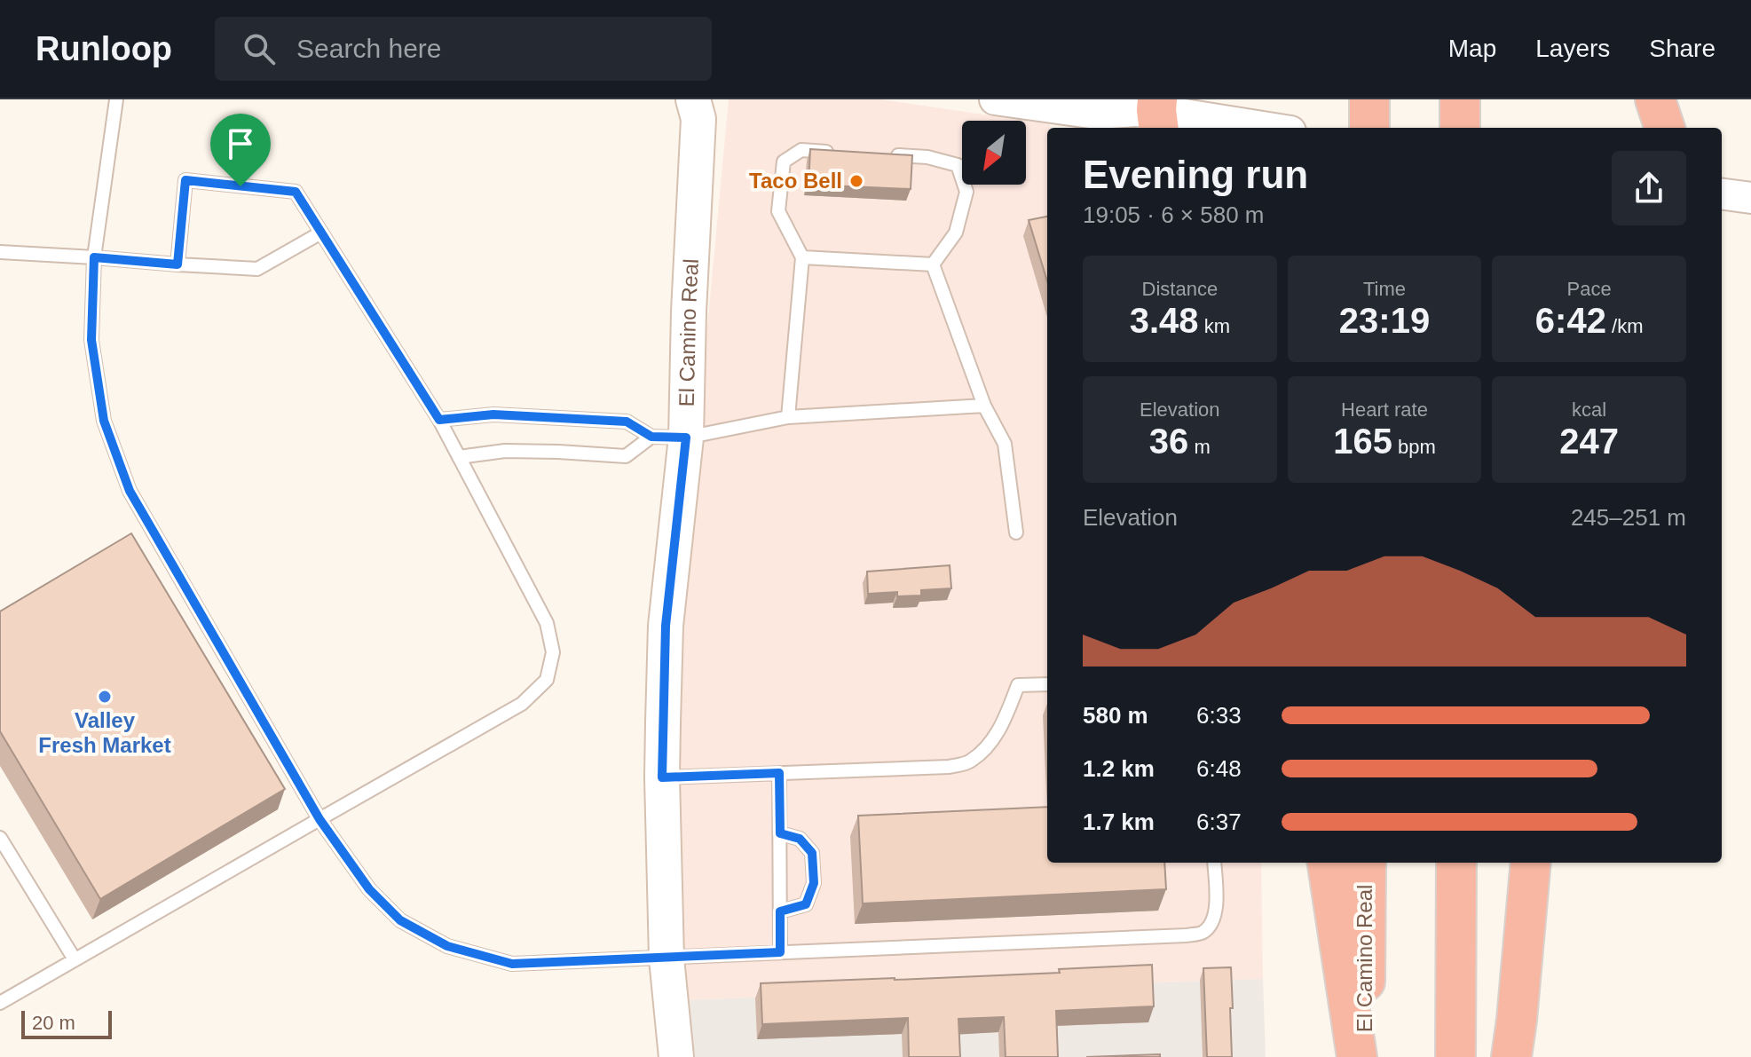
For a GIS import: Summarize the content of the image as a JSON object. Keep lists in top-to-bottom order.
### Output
{
  "streets": {
    "highway": ["El Camino Real"]
  },
  "places": ["Taco Bell", "Valley Fresh Market"],
  "scale_bar": "20 m",
  "north": "bottom left",
  "page": {
    "header": "Runloop",
    "search": "Search here",
    "nav": ["Map", "Layers", "Share"],
    "heading": ["Evening run", "19:05 · 6 × 580 m"],
    "stats": [
      ["Distance", "3.48 km"],
      ["Time", "23:19"],
      ["Pace", "6:42 /km"],
      ["Elevation", "36 m"],
      ["Heart rate", "165 bpm"],
      ["kcal", "247"]
    ],
    "chart": ["Elevation", "245–251 m"],
    "list": [
      {
        "name": "580 m",
        "note": "6:33"
      },
      {
        "name": "1.2 km",
        "note": "6:48"
      },
      {
        "name": "1.7 km",
        "note": "6:37"
      }
    ],
    "scale": "20 m"
  }
}
